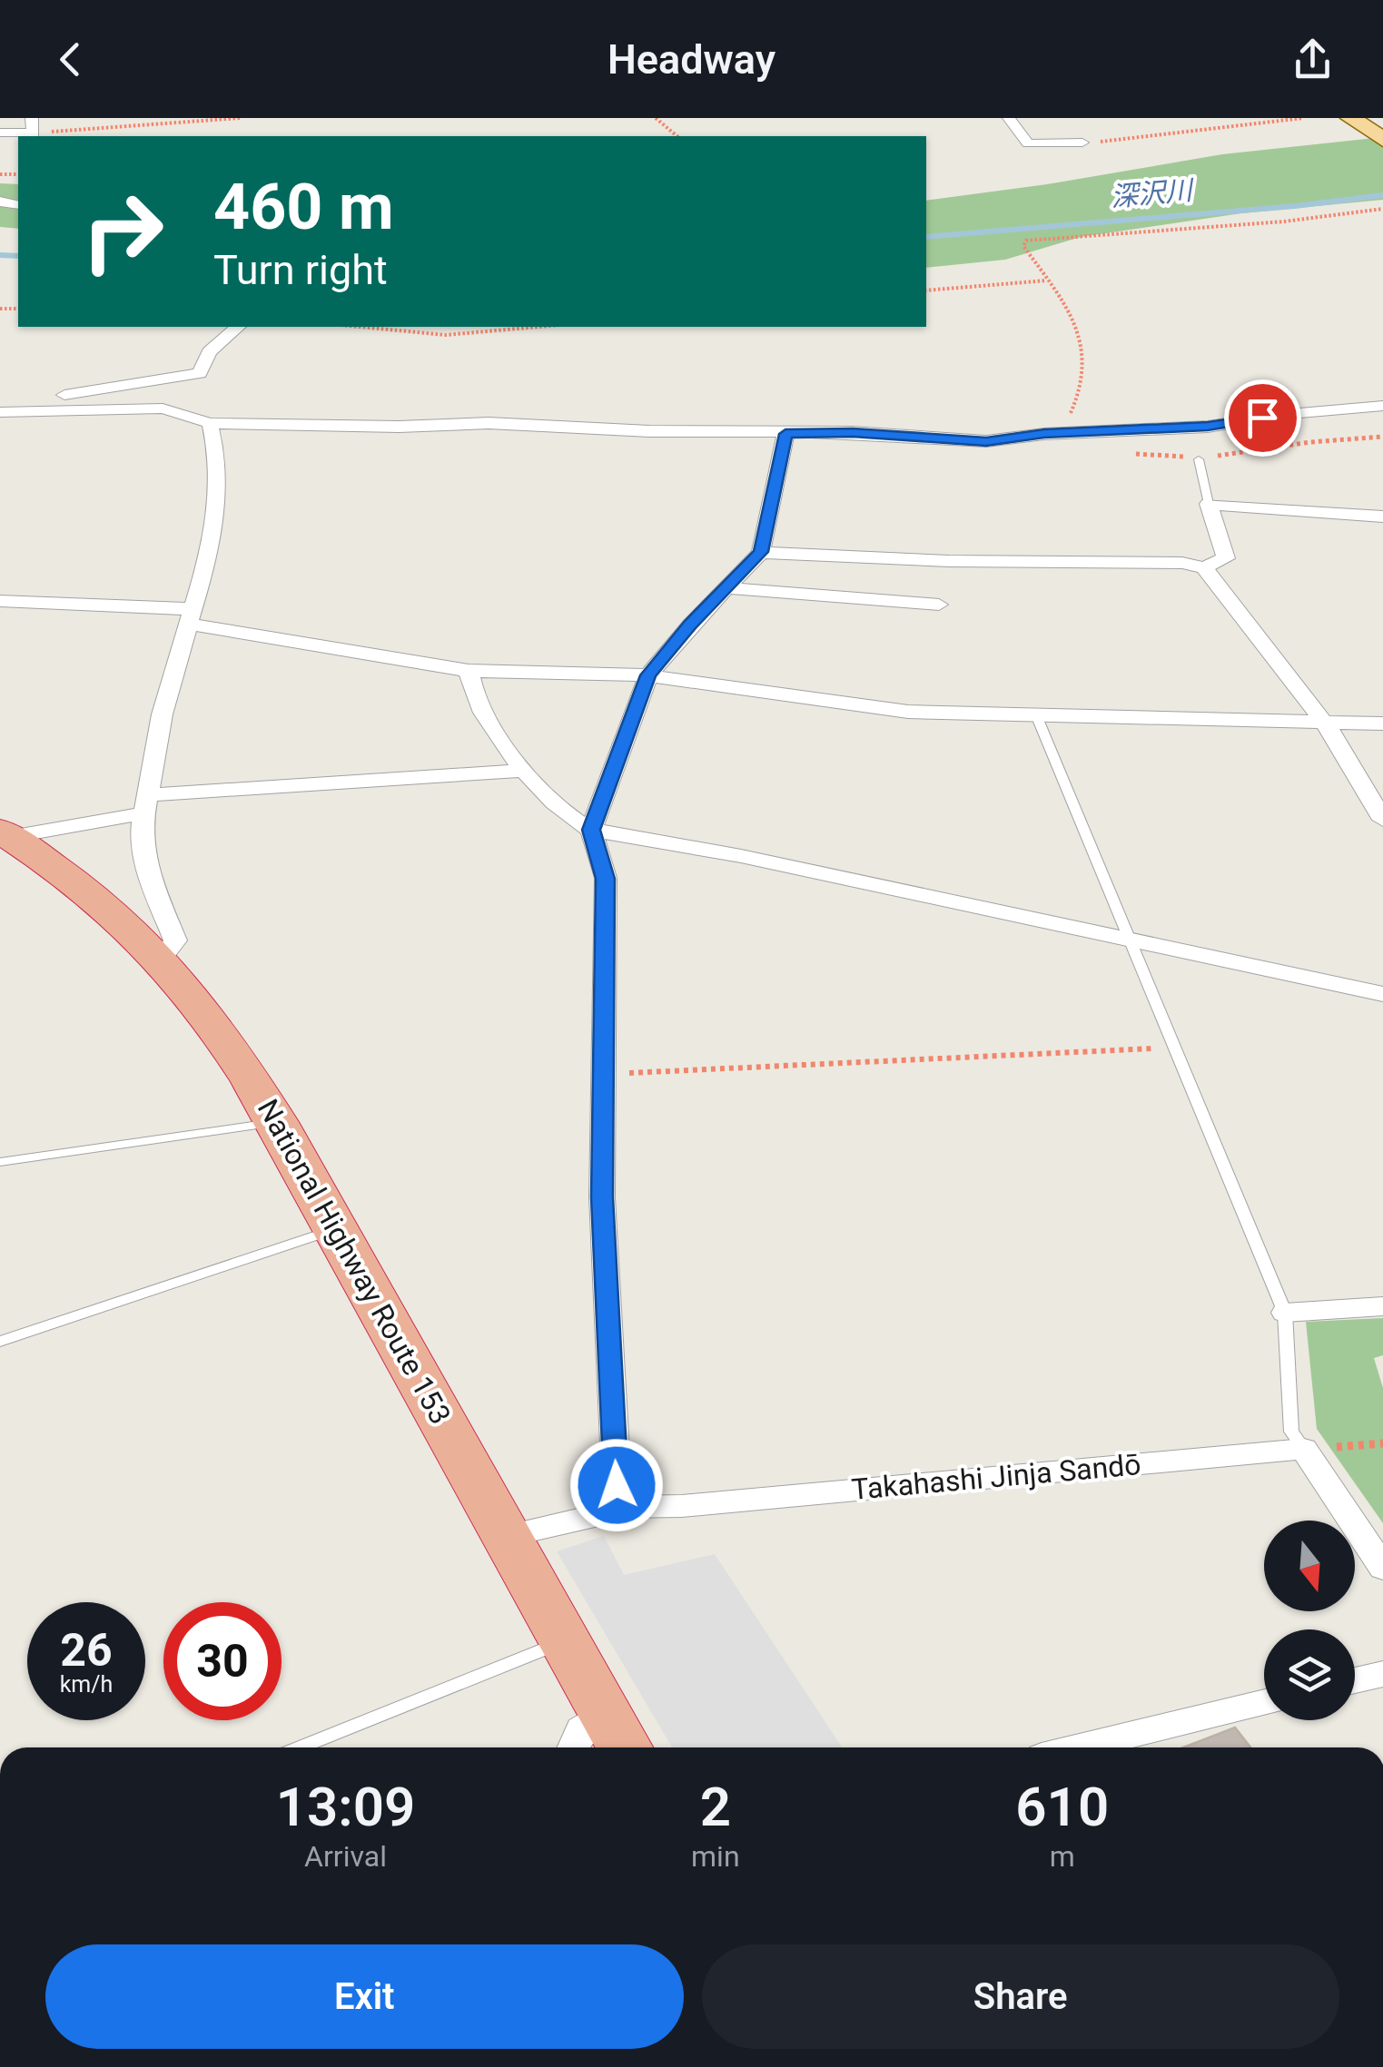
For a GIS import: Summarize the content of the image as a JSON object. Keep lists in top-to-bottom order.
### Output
{
  "streets": {
    "highway": ["National Highway Route 153"],
    "street": ["Takahashi Jinja Sandō"]
  },
  "crossings": [
    ["National Highway Route 153", "Takahashi Jinja Sandō"]
  ],
  "water": ["深沢川"],
  "north": "bottom",
  "page": {
    "header": "Headway",
    "turn": ["460 m", "Turn right"],
    "speed": "26 km/h",
    "limit": "30",
    "eta": [
      "13:09",
      "Arrival",
      "2",
      "min",
      "610",
      "m"
    ],
    "buttons": ["Exit", "Share"]
  }
}
